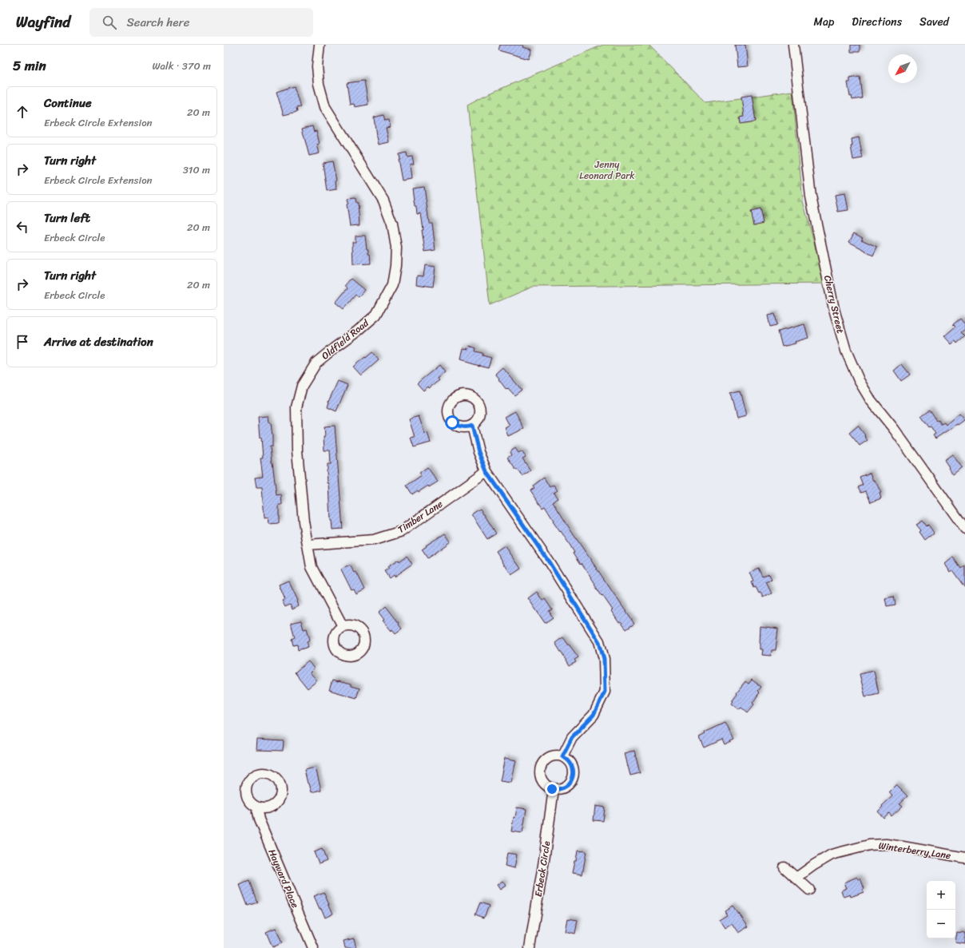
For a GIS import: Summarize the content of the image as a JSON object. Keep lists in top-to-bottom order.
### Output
{
  "streets": {
    "street": [
      "Cherry Street",
      "Oldfield Road",
      "Timber Lane",
      "Winterberry Lane",
      "Erbeck Circle",
      "Hayward Place"
    ]
  },
  "crossings": [
    ["Oldfield Road", "Timber Lane"]
  ],
  "parks": ["Jenny Leonard Park"],
  "north": "bottom left",
  "page": {
    "header": "Wayfind",
    "search": "Search here",
    "nav": ["Map", "Directions", "Saved"],
    "heading": ["5 min", "Walk · 370 m"],
    "list": [
      ["Continue", "Erbeck Circle Extension", "20 m"],
      ["Turn right", "Erbeck Circle Extension", "310 m"],
      ["Turn left", "Erbeck Circle", "20 m"],
      ["Turn right", "Erbeck Circle", "20 m"],
      "Arrive at destination"
    ],
    "map_buttons": ["+", "−"]
  }
}
